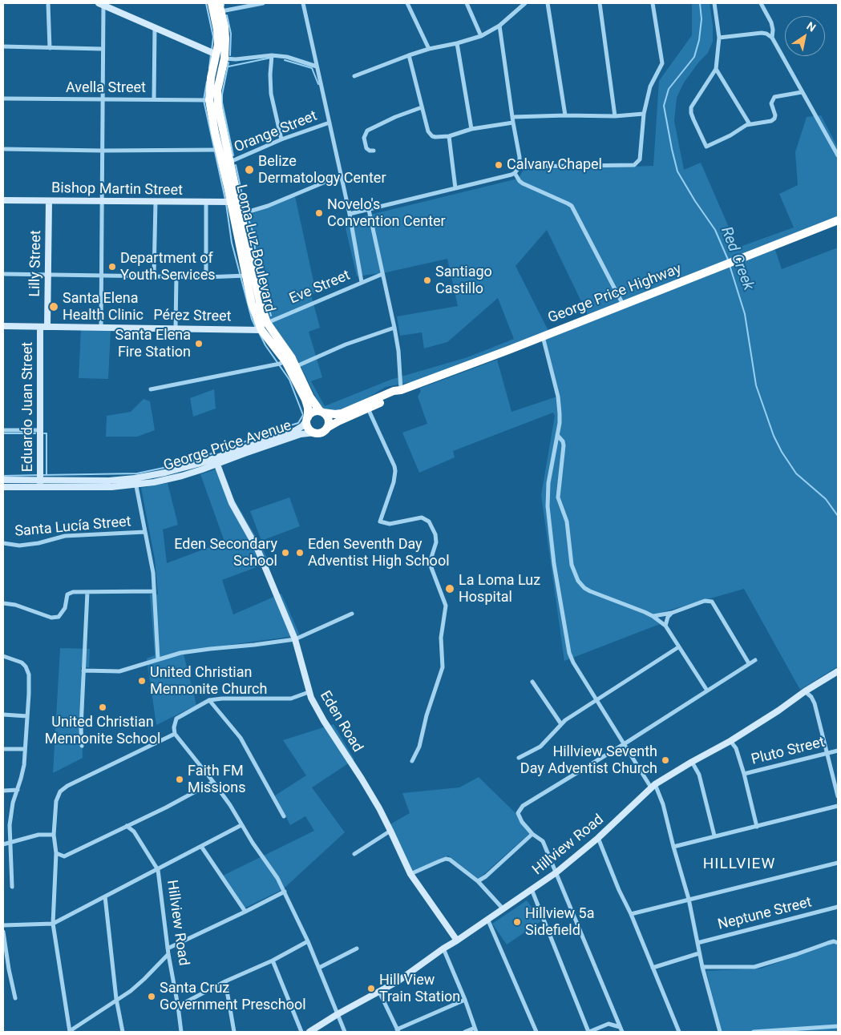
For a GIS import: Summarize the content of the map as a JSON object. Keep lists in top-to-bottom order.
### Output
{
  "streets": {
    "highway": ["Loma Luz Boulevard", "George Price Highway"],
    "street": [
      "Avella Street",
      "Orange Street",
      "Bishop Martin Street",
      "Lilly Street",
      "Eve Street",
      "Pérez Street",
      "Eduardo Juan Street",
      "George Price Avenue",
      "Santa Lucía Street",
      "Eden Road",
      "Pluto Street",
      "Hillview Road",
      "Neptune Street"
    ]
  },
  "crossings": [
    ["Avella Street", "Loma Luz Boulevard"],
    ["Orange Street", "Loma Luz Boulevard"],
    ["Bishop Martin Street", "Loma Luz Boulevard"],
    ["Bishop Martin Street", "Lilly Street"],
    ["Loma Luz Boulevard", "Eve Street"],
    ["Loma Luz Boulevard", "George Price Highway"],
    ["Loma Luz Boulevard", "Pérez Street"],
    ["Loma Luz Boulevard", "George Price Avenue"],
    ["Lilly Street", "Pérez Street"],
    ["George Price Highway", "George Price Avenue"],
    ["Pérez Street", "Eduardo Juan Street"],
    ["Eduardo Juan Street", "George Price Avenue"],
    ["George Price Avenue", "Eden Road"],
    ["Eden Road", "Hillview Road"]
  ],
  "districts": ["HILLVIEW"],
  "water": ["Red Creek"],
  "places": [
    "Calvary Chapel",
    "Belize Dermatology Center",
    "Novelo's Convention Center",
    "Department of Youth Services",
    "Santiago Castillo",
    "Santa Elena Health Clinic",
    "Santa Elena Fire Station",
    "Eden Secondary School",
    "Eden Seventh Day Adventist High School",
    "La Loma Luz Hospital",
    "United Christian Mennonite Church",
    "United Christian Mennonite School",
    "Hillview Seventh Day Adventist Church",
    "Faith FM Missions",
    "Hillview 5a Sidefield",
    "Hill View Train Station",
    "Santa Cruz Government Preschool"
  ],
  "north": "top right"
}
